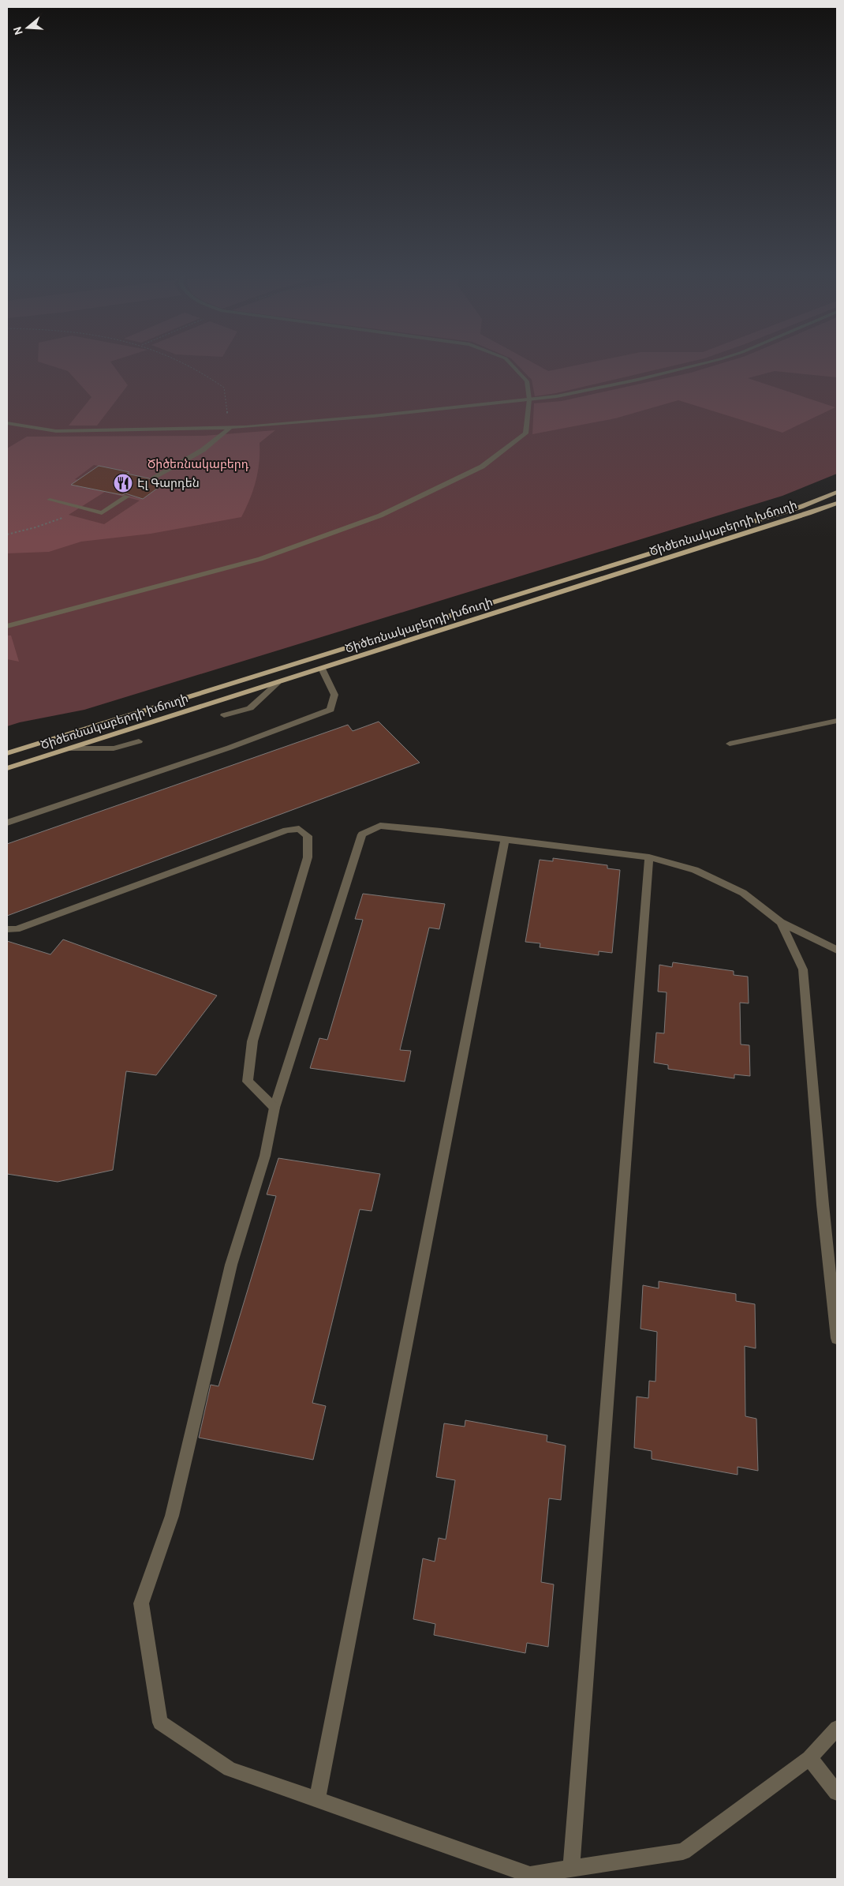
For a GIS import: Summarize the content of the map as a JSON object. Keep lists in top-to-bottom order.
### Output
{
  "streets": {
    "main road": ["Ծիծեռնակաբերդի խճուղի"]
  },
  "parks": ["Ծիծեռնակաբերդ"],
  "places": {
    "restaurant": ["Էլ Գարդեն"]
  },
  "north": "left"
}
